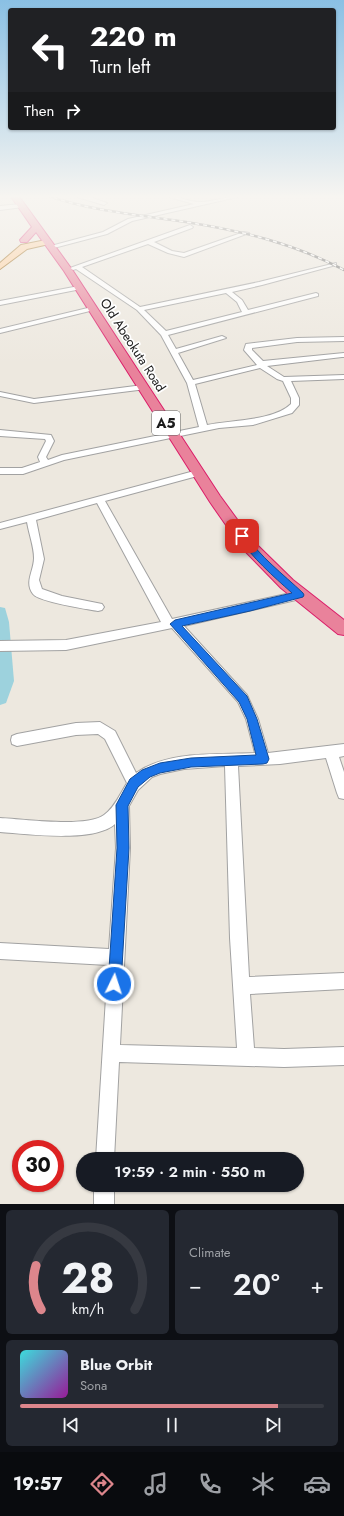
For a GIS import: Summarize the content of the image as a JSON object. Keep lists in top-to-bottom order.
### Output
{
  "streets": {
    "highway": ["Old Abeokuta Road", "A5"]
  },
  "page": {
    "turn": ["220 m", "Turn left"],
    "then": "Then",
    "limit": "30",
    "trip": "19:59 · 2 min · 550 m",
    "tile": "Climate",
    "heat": ["−", "20°", "+"],
    "song": ["Blue Orbit", "Sona"],
    "tabs": "19:57",
    "gauge": ["28", "km/h"]
  }
}
